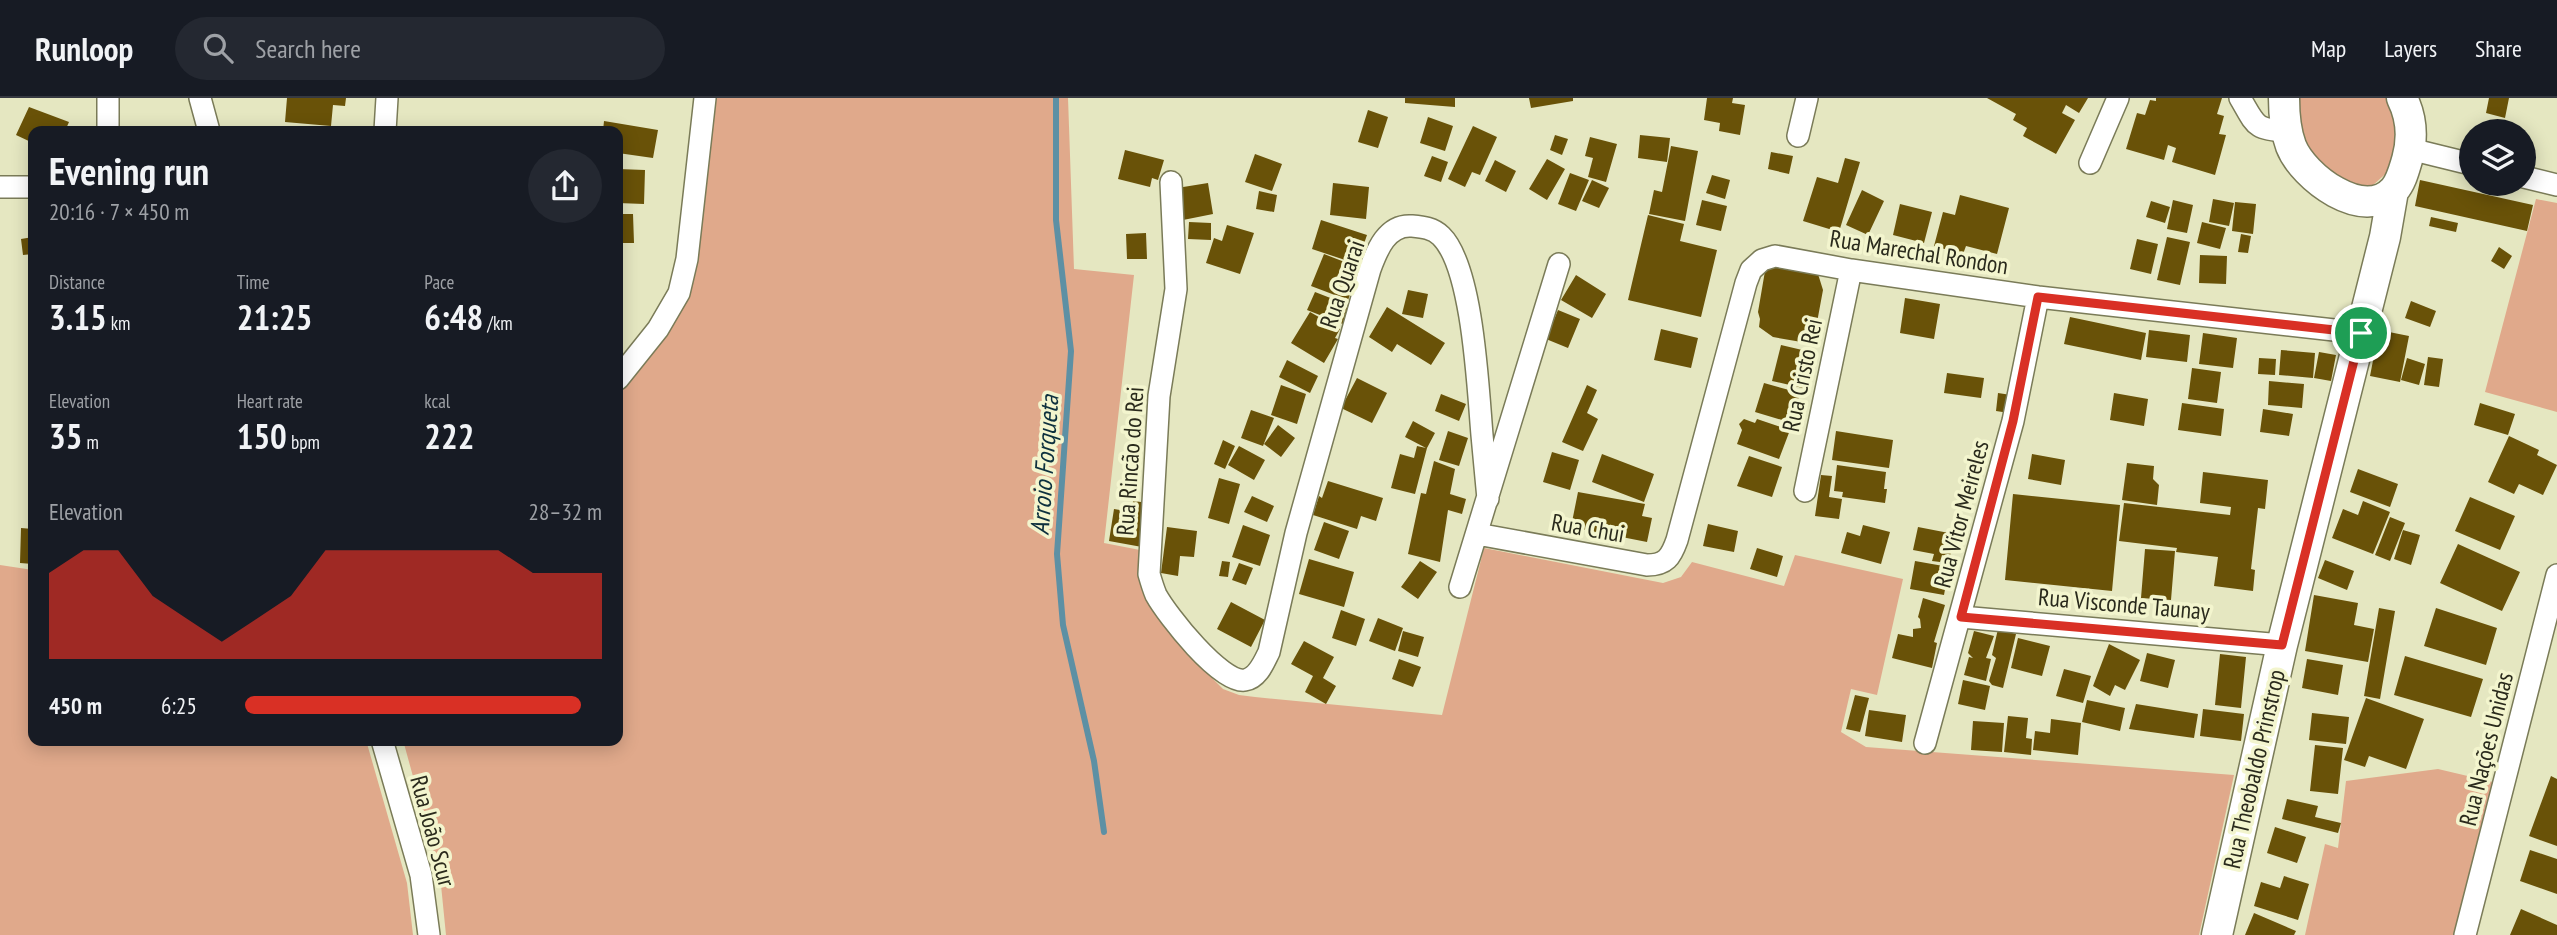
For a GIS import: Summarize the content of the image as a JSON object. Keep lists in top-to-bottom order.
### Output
{
  "streets": {
    "street": [
      "Rua Marechal Rondon",
      "Rua Quarai",
      "Rua Cristo Rei",
      "Rua Rincão do Rei",
      "Rua Vitor Meireles",
      "Rua Chui",
      "Rua Visconde Taunay",
      "Rua Nações Unidas",
      "Rua Theobaldo Prinstrop",
      "Rua João Scur"
    ]
  },
  "crossings": [
    ["Rua Marechal Rondon", "Rua Cristo Rei"],
    ["Rua Marechal Rondon", "Rua Vitor Meireles"],
    ["Rua Marechal Rondon", "Rua Chui"],
    ["Rua Marechal Rondon", "Rua Theobaldo Prinstrop"],
    ["Rua Quarai", "Rua Rincão do Rei"],
    ["Rua Vitor Meireles", "Rua Visconde Taunay"],
    ["Rua Visconde Taunay", "Rua Theobaldo Prinstrop"]
  ],
  "water": ["Arroio Forqueta"],
  "page": {
    "header": "Runloop",
    "search": "Search here",
    "nav": ["Map", "Layers", "Share"],
    "heading": ["Evening run", "20:16 · 7 × 450 m"],
    "stats": [
      ["Distance", "3.15 km"],
      ["Time", "21:25"],
      ["Pace", "6:48 /km"],
      ["Elevation", "35 m"],
      ["Heart rate", "150 bpm"],
      ["kcal", "222"]
    ],
    "chart": ["Elevation", "28–32 m"],
    "list": [
      {
        "name": "450 m",
        "note": "6:25"
      }
    ]
  }
}
